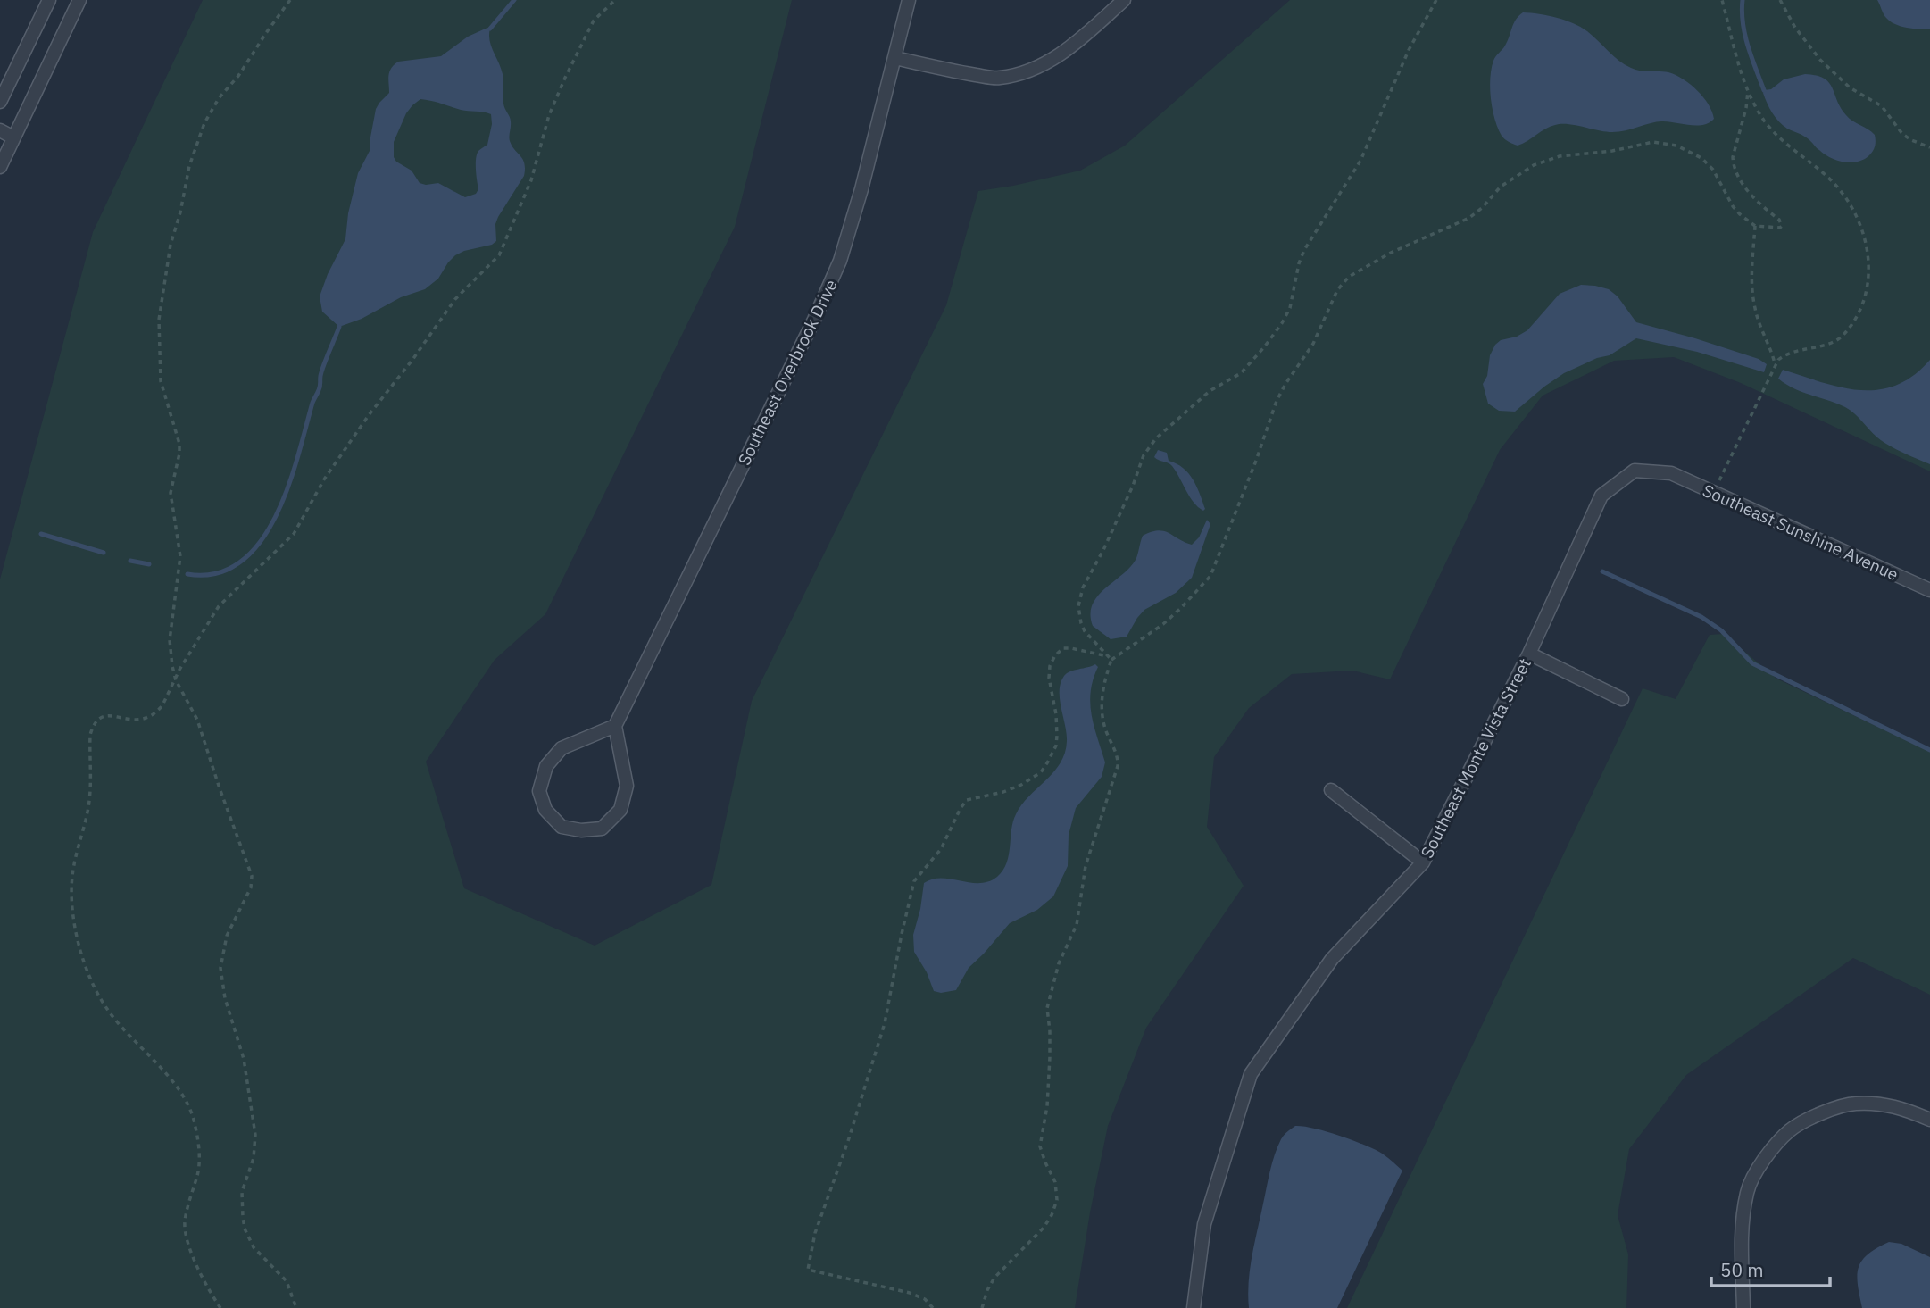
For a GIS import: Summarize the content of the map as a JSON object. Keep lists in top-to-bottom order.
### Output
{
  "streets": {
    "street": ["Southeast Overbrook Drive", "Southeast Sunshine Avenue", "Southeast Monte Vista Street"]
  },
  "crossings": [
    ["Southeast Sunshine Avenue", "Southeast Monte Vista Street"]
  ],
  "scale_bar": "50 m"
}
